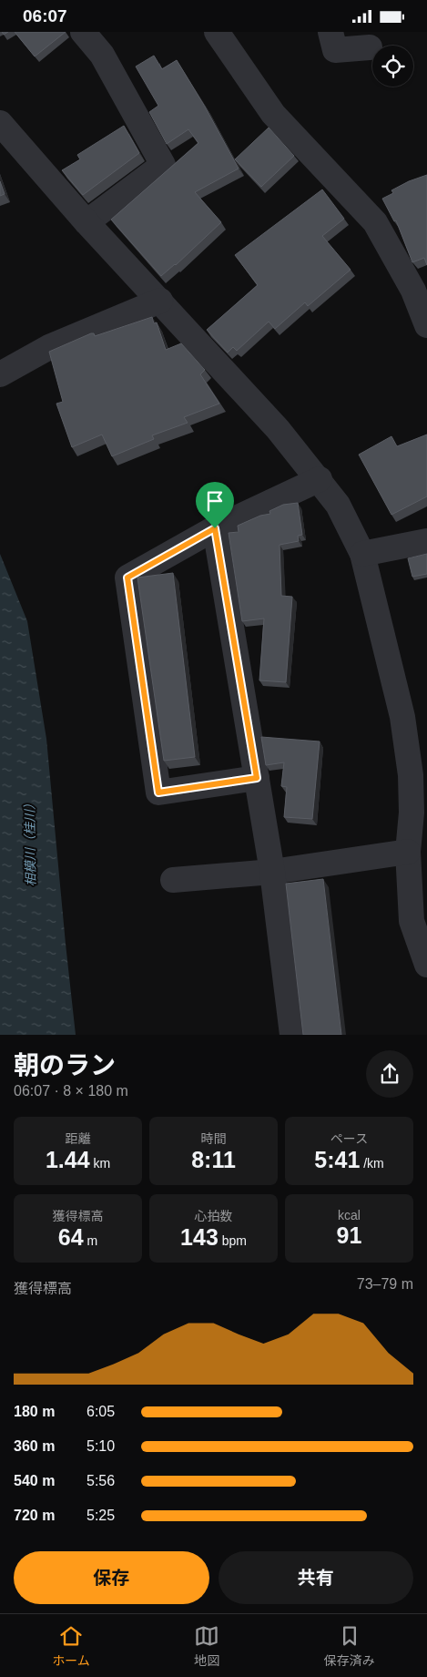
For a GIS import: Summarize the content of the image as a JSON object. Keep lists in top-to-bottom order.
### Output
{
  "water": ["相模川（桂川）"],
  "page": {
    "status": "06:07",
    "heading": ["朝のラン", "06:07 · 8 × 180 m"],
    "stats": [
      ["距離", "1.44 km"],
      ["時間", "8:11"],
      ["ペース", "5:41 /km"],
      ["獲得標高", "64 m"],
      ["心拍数", "143 bpm"],
      ["kcal", "91"]
    ],
    "chart": ["獲得標高", "73–79 m"],
    "list": [
      {
        "name": "180 m",
        "note": "6:05"
      },
      {
        "name": "360 m",
        "note": "5:10"
      },
      {
        "name": "540 m",
        "note": "5:56"
      },
      {
        "name": "720 m",
        "note": "5:25"
      }
    ],
    "buttons": ["保存", "共有"],
    "tabs": ["ホーム", "地図", "保存済み"]
  }
}
